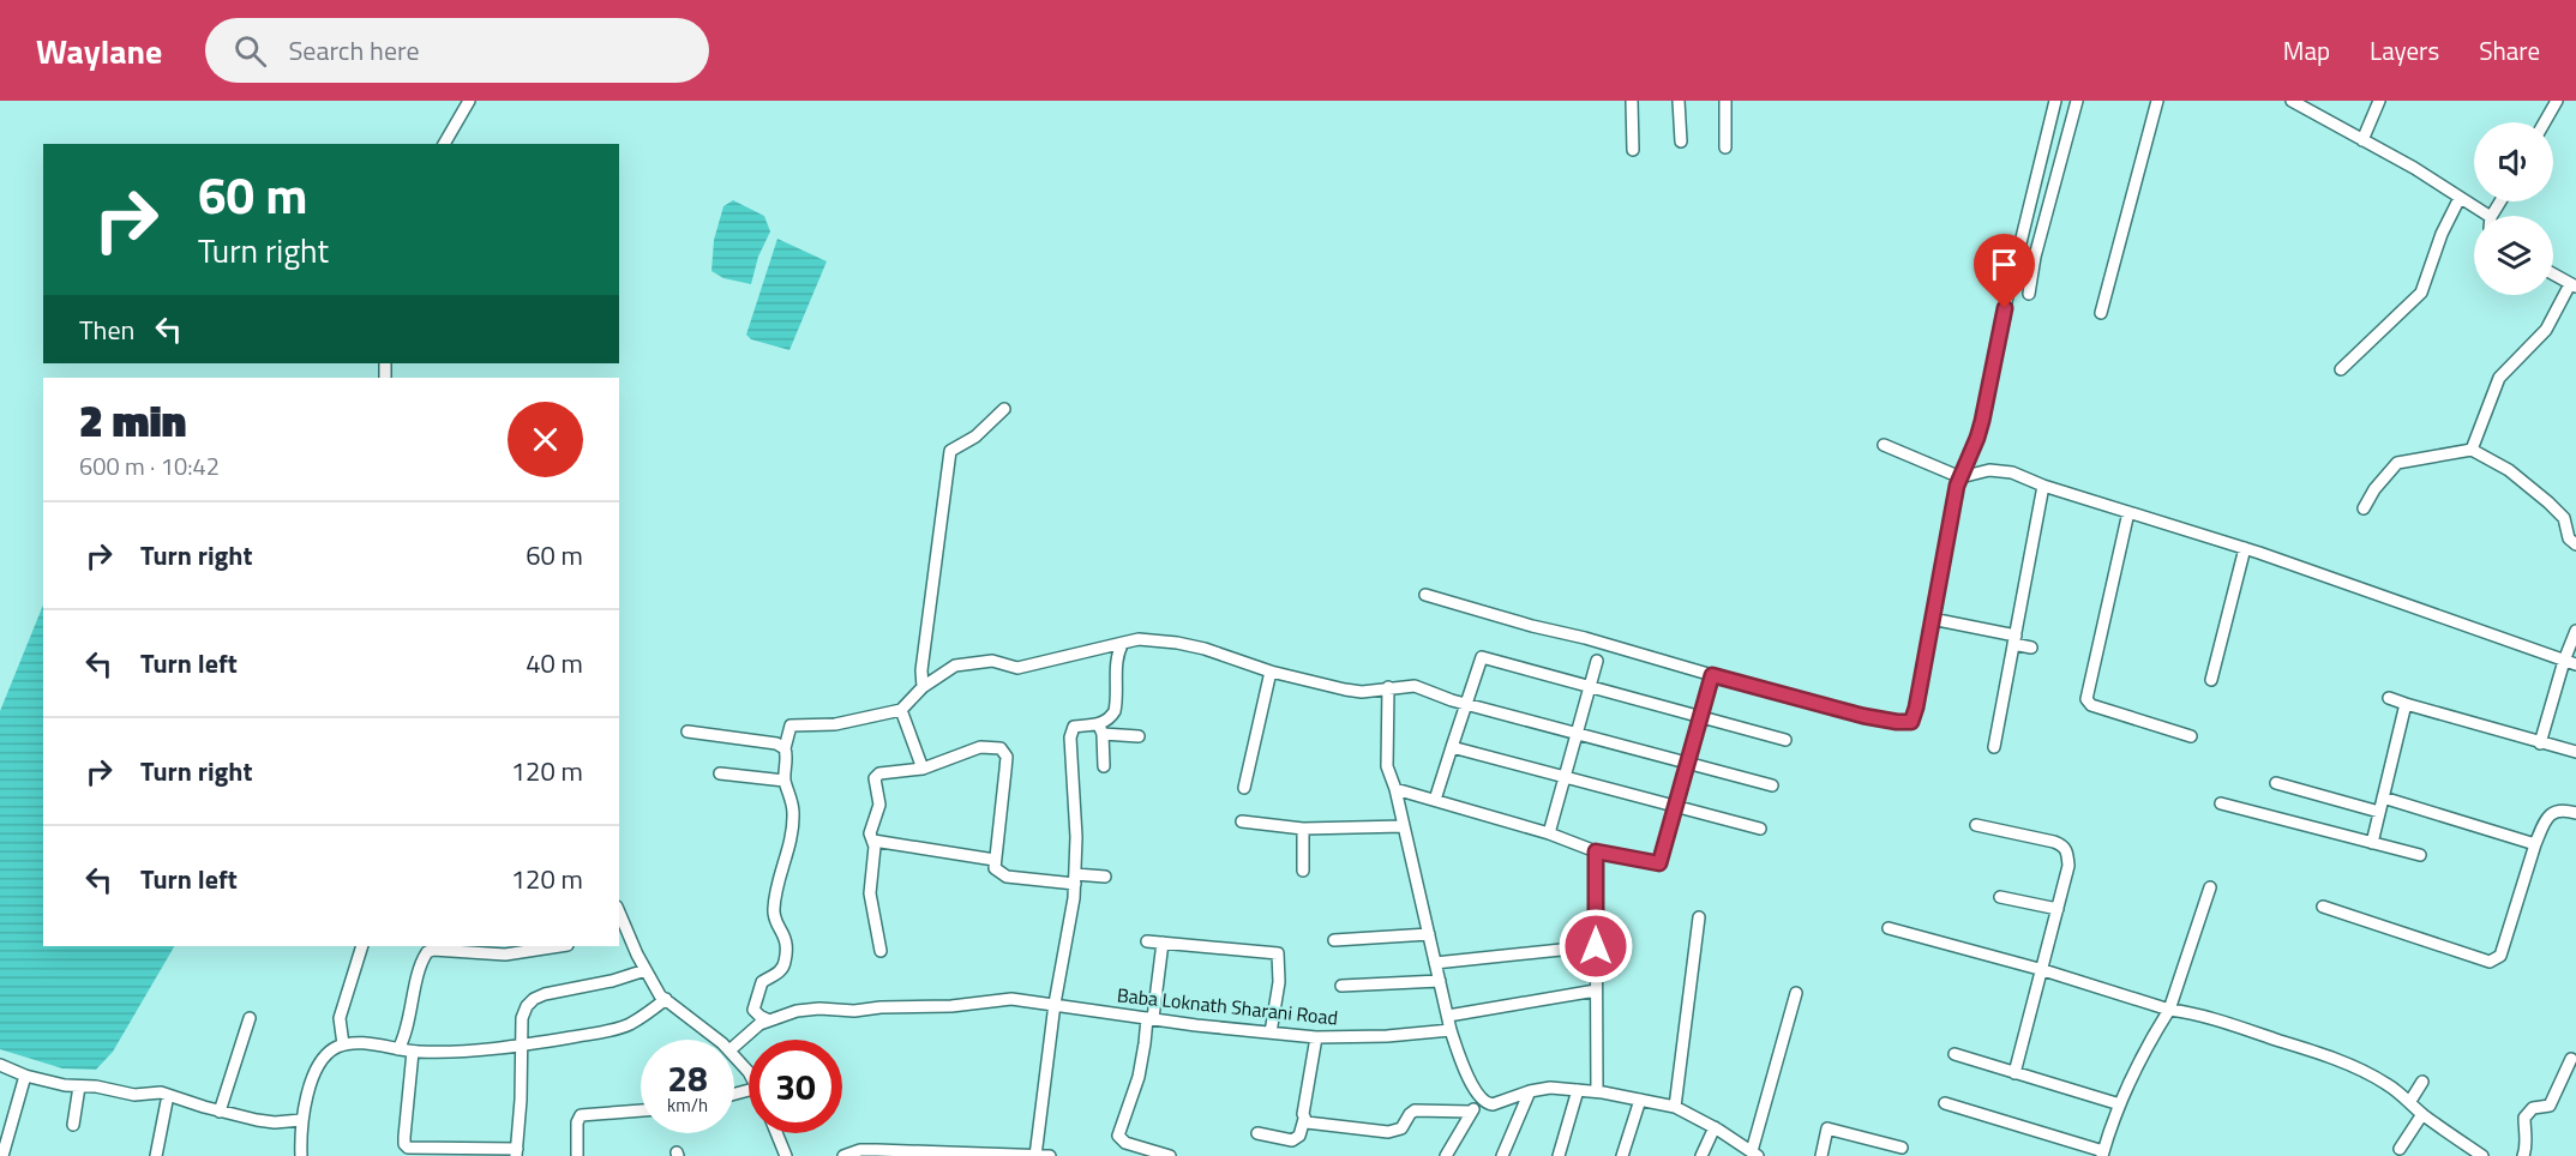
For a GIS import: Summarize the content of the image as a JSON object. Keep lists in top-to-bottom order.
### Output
{
  "streets": {
    "street": ["Baba Loknath Sharani Road"]
  },
  "page": {
    "header": "Waylane",
    "search": "Search here",
    "nav": ["Map", "Layers", "Share"],
    "turn": ["60 m", "Turn right"],
    "then": "Then",
    "heading": ["2 min", "600 m · 10:42"],
    "list": [
      {
        "name": "Turn right",
        "value": "60 m"
      },
      {
        "name": "Turn left",
        "value": "40 m"
      },
      {
        "name": "Turn right",
        "value": "120 m"
      },
      {
        "name": "Turn left",
        "value": "120 m"
      }
    ],
    "speed": "28 km/h",
    "limit": "30"
  }
}
